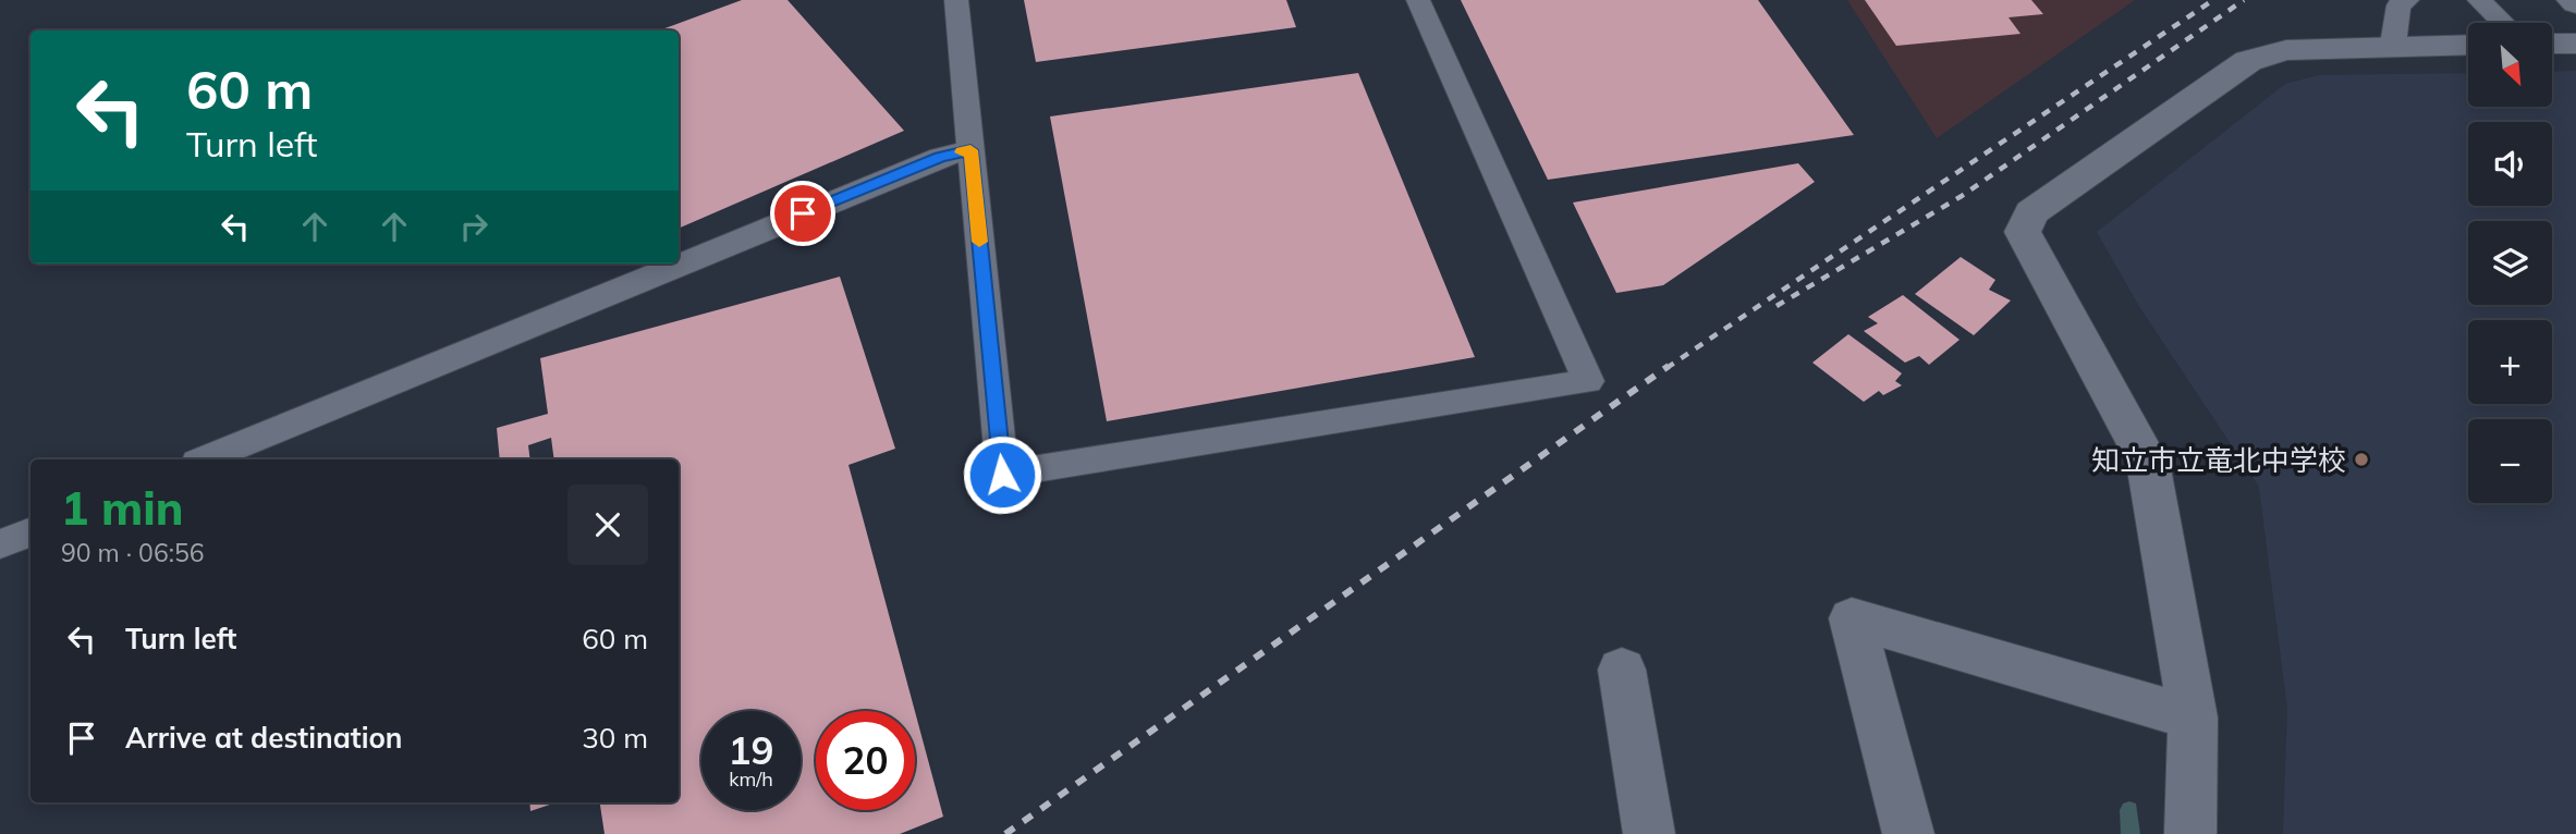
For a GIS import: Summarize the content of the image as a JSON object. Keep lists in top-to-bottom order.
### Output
{
  "places": ["知立市立竜北中学校"],
  "north": "bottom right",
  "page": {
    "map_buttons": ["+", "−"],
    "turn": ["60 m", "Turn left"],
    "heading": ["1 min", "90 m · 06:56"],
    "list": [
      {
        "name": "Turn left",
        "value": "60 m"
      },
      {
        "name": "Arrive at destination",
        "value": "30 m"
      }
    ],
    "speed": "19 km/h",
    "limit": "20"
  }
}
